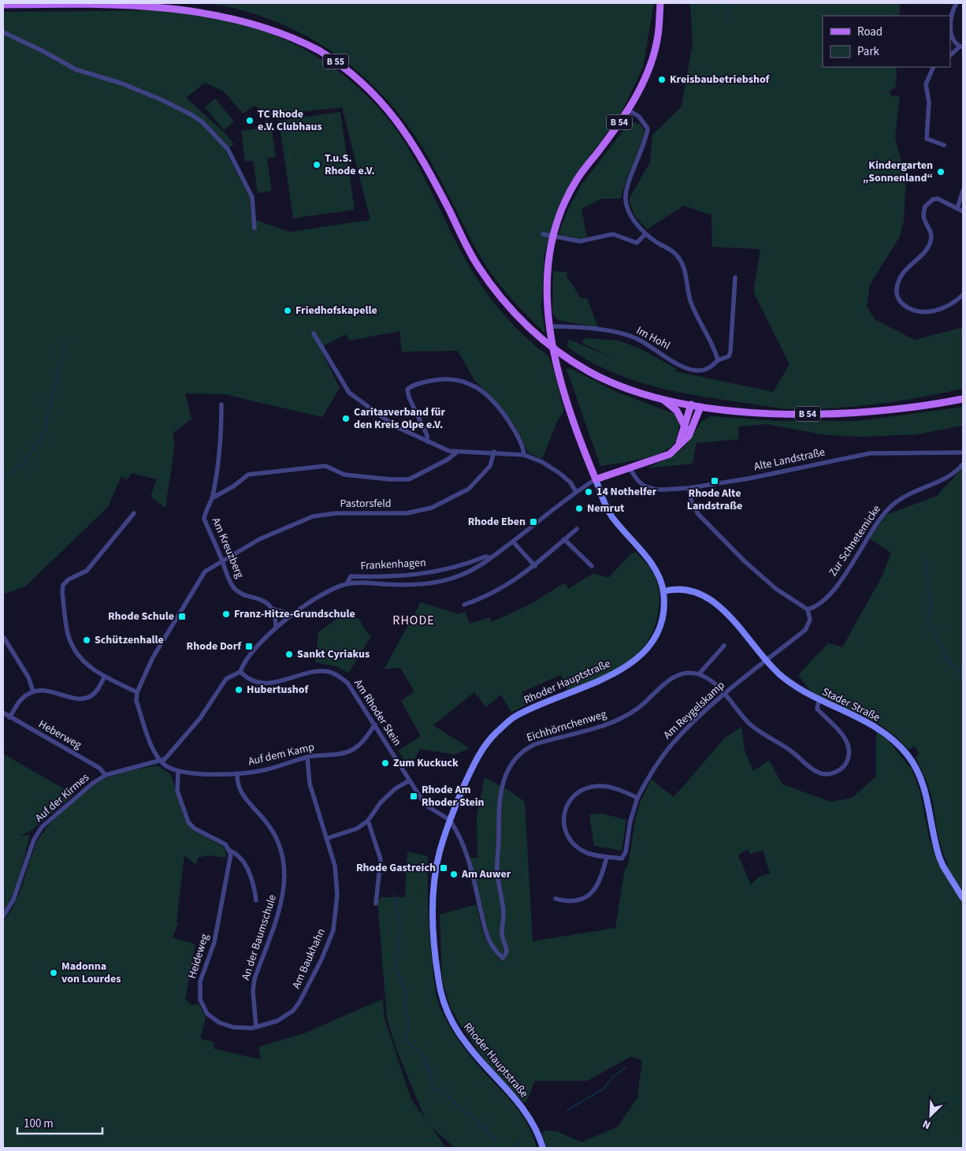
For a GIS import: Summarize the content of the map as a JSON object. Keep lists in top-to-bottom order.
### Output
{
  "streets": {
    "main road": [
      "B 55",
      "B 54",
      "Rhoder Hauptstraße",
      "Stader Straße"
    ],
    "street": [
      "Im Hohl",
      "Alte Landstraße",
      "Pastorsfeld",
      "Zur Schnetemicke",
      "Am Kreuzberg",
      "Frankenhagen",
      "Am Reygelskamp",
      "Am Rhoder Stein",
      "Eichhörnchenweg",
      "Heberweg",
      "Auf dem Kamp",
      "Auf der Kirmes",
      "An der Baumschule",
      "Heideweg",
      "Am Baukhahn"
    ]
  },
  "crossings": [
    ["B 55", "B 54"],
    ["B 54", "Im Hohl"],
    ["B 54", "Frankenhagen"],
    ["B 54", "Rhoder Hauptstraße"],
    ["Pastorsfeld", "Am Kreuzberg"],
    ["Zur Schnetemicke", "Am Reygelskamp"],
    ["Am Kreuzberg", "Frankenhagen"],
    ["Frankenhagen", "Rhoder Hauptstraße"],
    ["Frankenhagen", "Am Rhoder Stein"],
    ["Frankenhagen", "Auf der Kirmes"],
    ["Rhoder Hauptstraße", "Stader Straße"],
    ["Rhoder Hauptstraße", "Am Rhoder Stein"],
    ["Rhoder Hauptstraße", "Eichhörnchenweg"],
    ["Am Rhoder Stein", "Eichhörnchenweg"],
    ["Am Rhoder Stein", "Auf dem Kamp"],
    ["Am Rhoder Stein", "Auf der Kirmes"],
    ["Heberweg", "Auf der Kirmes"],
    ["Auf dem Kamp", "Auf der Kirmes"],
    ["Auf dem Kamp", "An der Baumschule"],
    ["Auf dem Kamp", "Am Baukhahn"],
    ["An der Baumschule", "Heideweg"],
    ["An der Baumschule", "Am Baukhahn"],
    ["Heideweg", "Am Baukhahn"]
  ],
  "districts": ["RHODE"],
  "places": {
    "other": [
      "Kreisbaubetriebshof",
      "TC Rhode e.V. Clubhaus",
      "T.u.S. Rhode e.V.",
      "Kindergarten „Sonnenland“",
      "Friedhofskapelle",
      "Caritasverband für den Kreis Olpe e.V.",
      "14 Nothelfer",
      "Nemrut",
      "Franz-Hitze-Grundschule",
      "Schützenhalle",
      "Sankt Cyriakus",
      "Hubertushof",
      "Zum Kuckuck",
      "Am Auwer",
      "Madonna von Lourdes"
    ],
    "transit": [
      "Rhode Alte Landstraße",
      "Rhode Eben",
      "Rhode Schule",
      "Rhode Dorf",
      "Rhode Am Rhoder Stein",
      "Rhode Gastreich"
    ]
  },
  "legend": ["Road", "Park"],
  "scale_bar": "100 m",
  "north": "bottom left"
}
